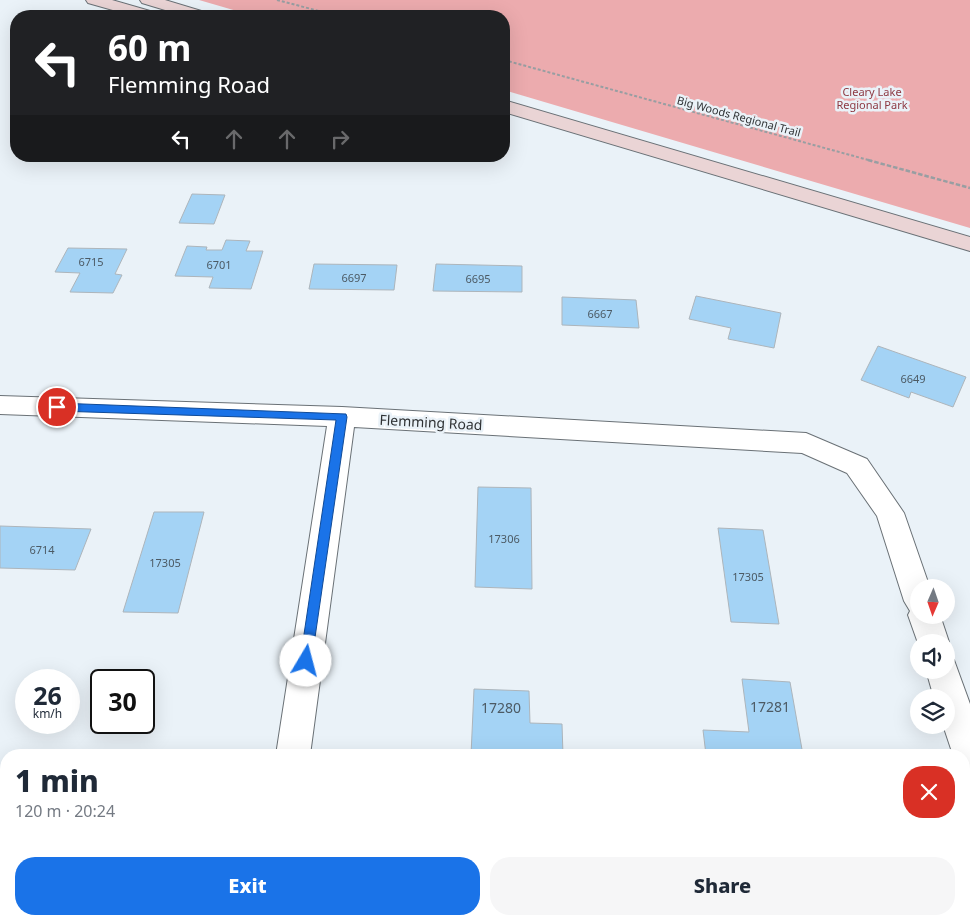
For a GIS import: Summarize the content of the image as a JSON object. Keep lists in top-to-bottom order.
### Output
{
  "streets": {
    "street": ["Flemming Road"],
    "path": ["Big Woods Regional Trail"]
  },
  "parks": ["Cleary Lake Regional Park"],
  "house_numbers": [
    "6715",
    "6701",
    "6697",
    "6695",
    "6667",
    "6649",
    "17306",
    "6714",
    "17305",
    "17305",
    "17281",
    "17280"
  ],
  "north": "bottom",
  "page": {
    "turn": ["60 m", "Flemming Road"],
    "speed": "26 km/h",
    "limit": "30",
    "heading": ["1 min", "120 m · 20:24"],
    "buttons": ["Exit", "Share"]
  }
}
